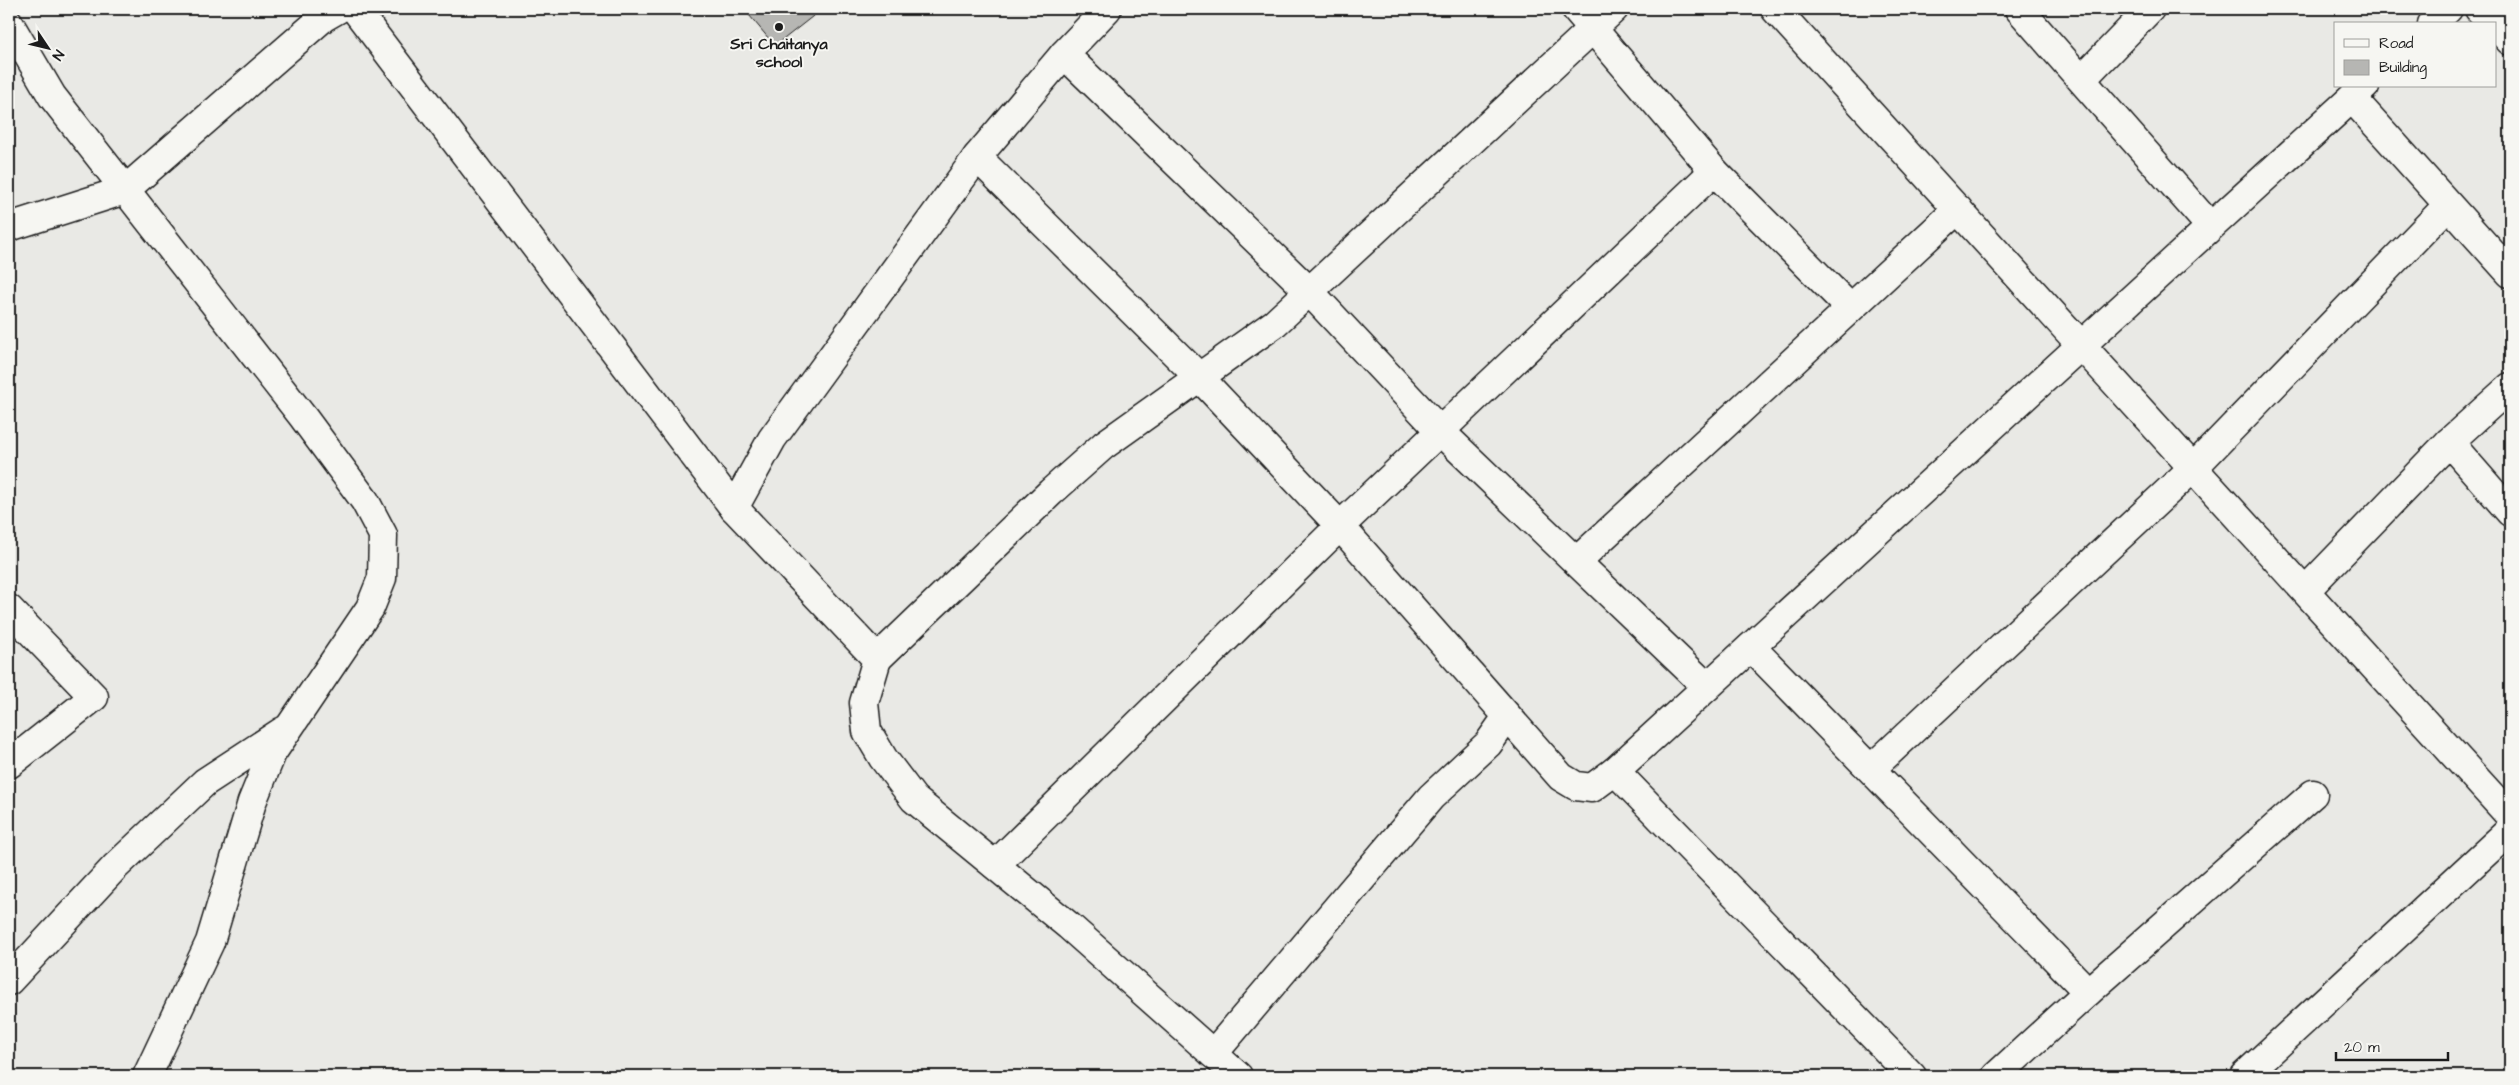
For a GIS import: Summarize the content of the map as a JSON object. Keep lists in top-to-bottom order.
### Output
{
  "places": ["Sri Chaitanya school"],
  "legend": ["Road", "Building"],
  "scale_bar": "20 m",
  "north": "bottom right"
}
